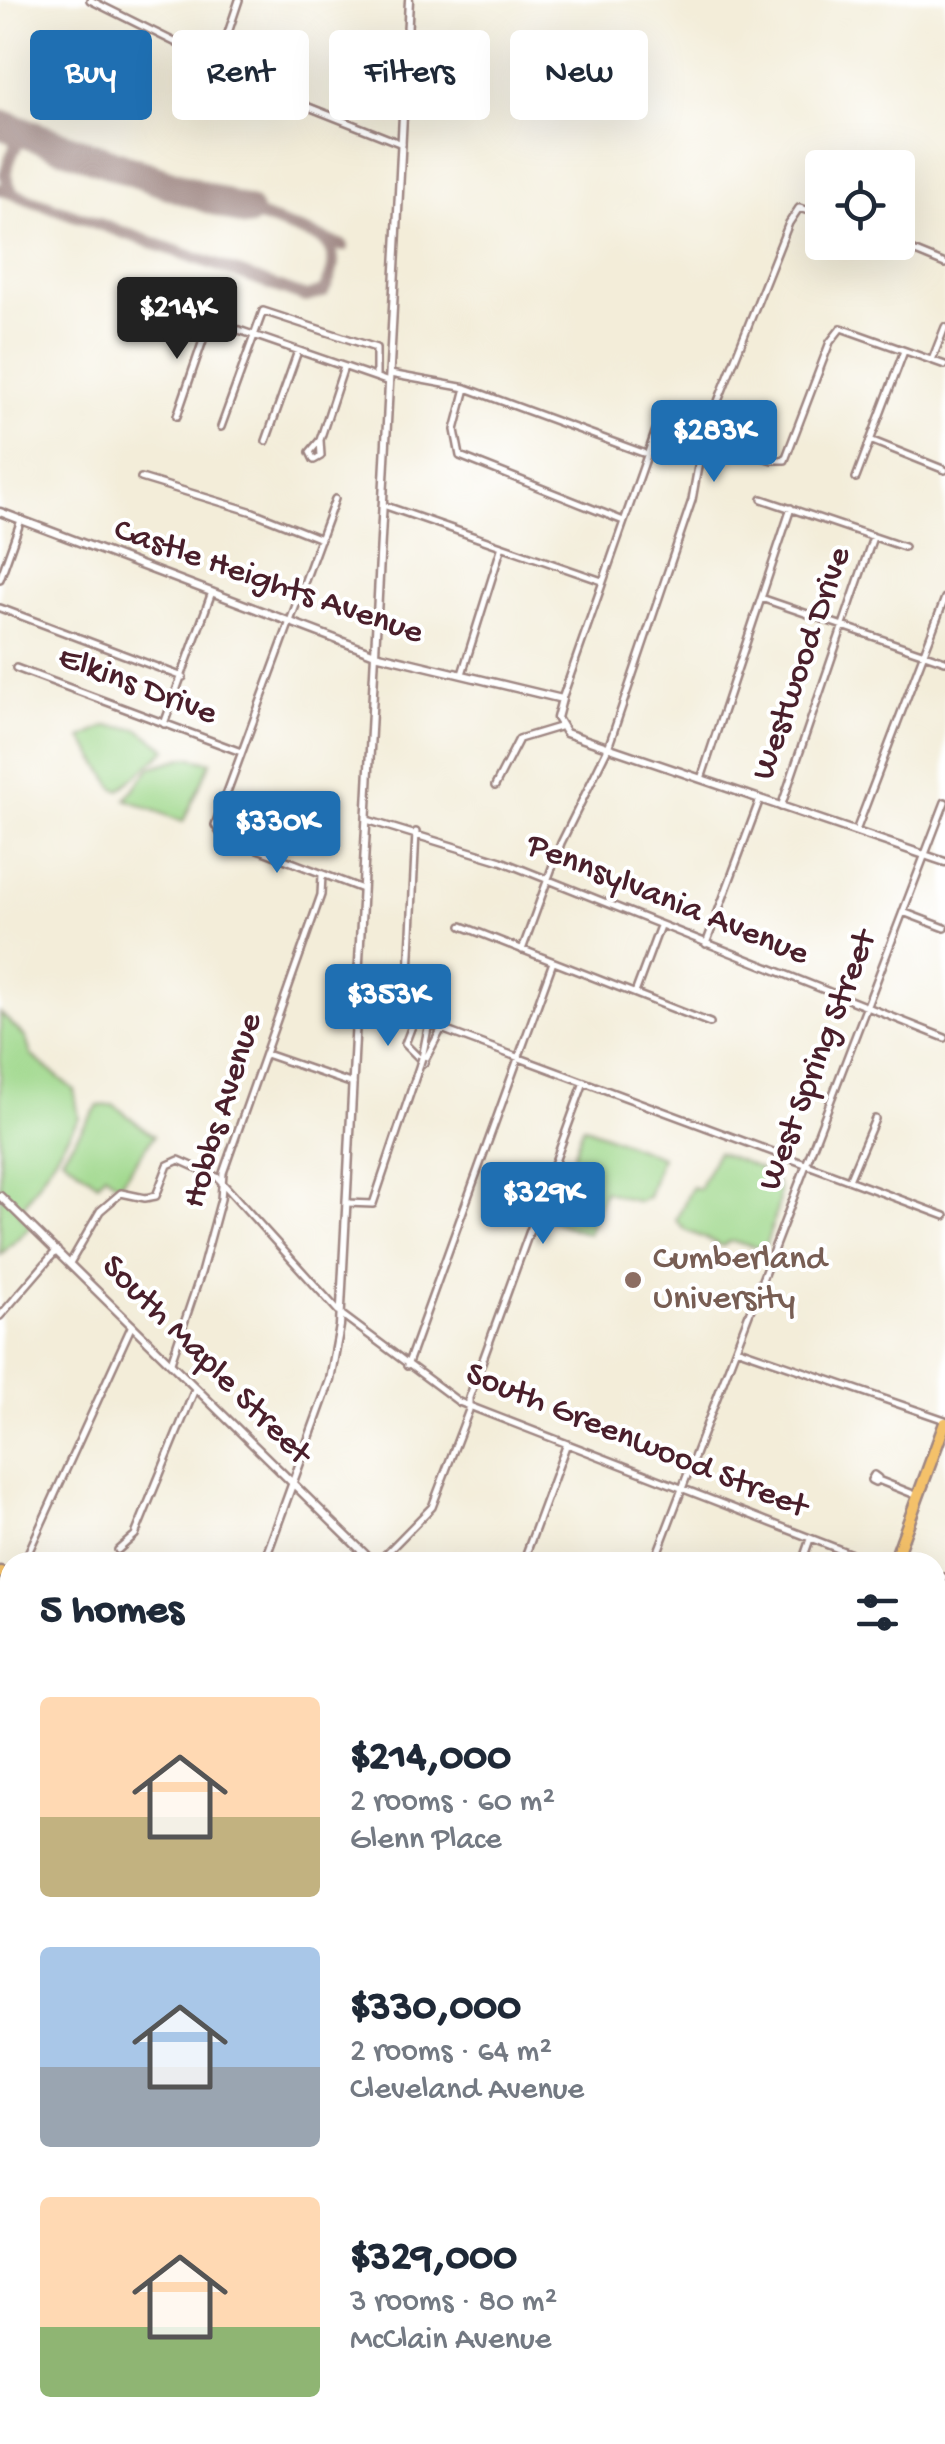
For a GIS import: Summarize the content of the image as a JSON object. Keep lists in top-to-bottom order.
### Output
{
  "streets": {
    "street": [
      "Castle Heights Avenue",
      "Westwood Drive",
      "Elkins Drive",
      "Pennsylvania Avenue",
      "West Spring Street",
      "Hobbs Avenue",
      "South Maple Street",
      "South Greenwood Street"
    ]
  },
  "crossings": [
    ["Pennsylvania Avenue", "West Spring Street"],
    ["West Spring Street", "South Greenwood Street"],
    ["Hobbs Avenue", "South Maple Street"],
    ["Hobbs Avenue", "South Greenwood Street"]
  ],
  "places": ["Cumberland University"],
  "page": {
    "chip": [
      "Buy",
      "Rent",
      "Filters",
      "New"
    ],
    "price": [
      "$214K",
      "$283K",
      "$330K",
      "$353K",
      "$329K"
    ],
    "heading": "5 homes",
    "list": [
      {
        "name": "$214,000",
        "note": "2 rooms · 60 m² · Glenn Place"
      },
      {
        "name": "$330,000",
        "note": "2 rooms · 64 m² · Cleveland Avenue"
      },
      {
        "name": "$329,000",
        "note": "3 rooms · 80 m² · McClain Avenue"
      }
    ]
  }
}
